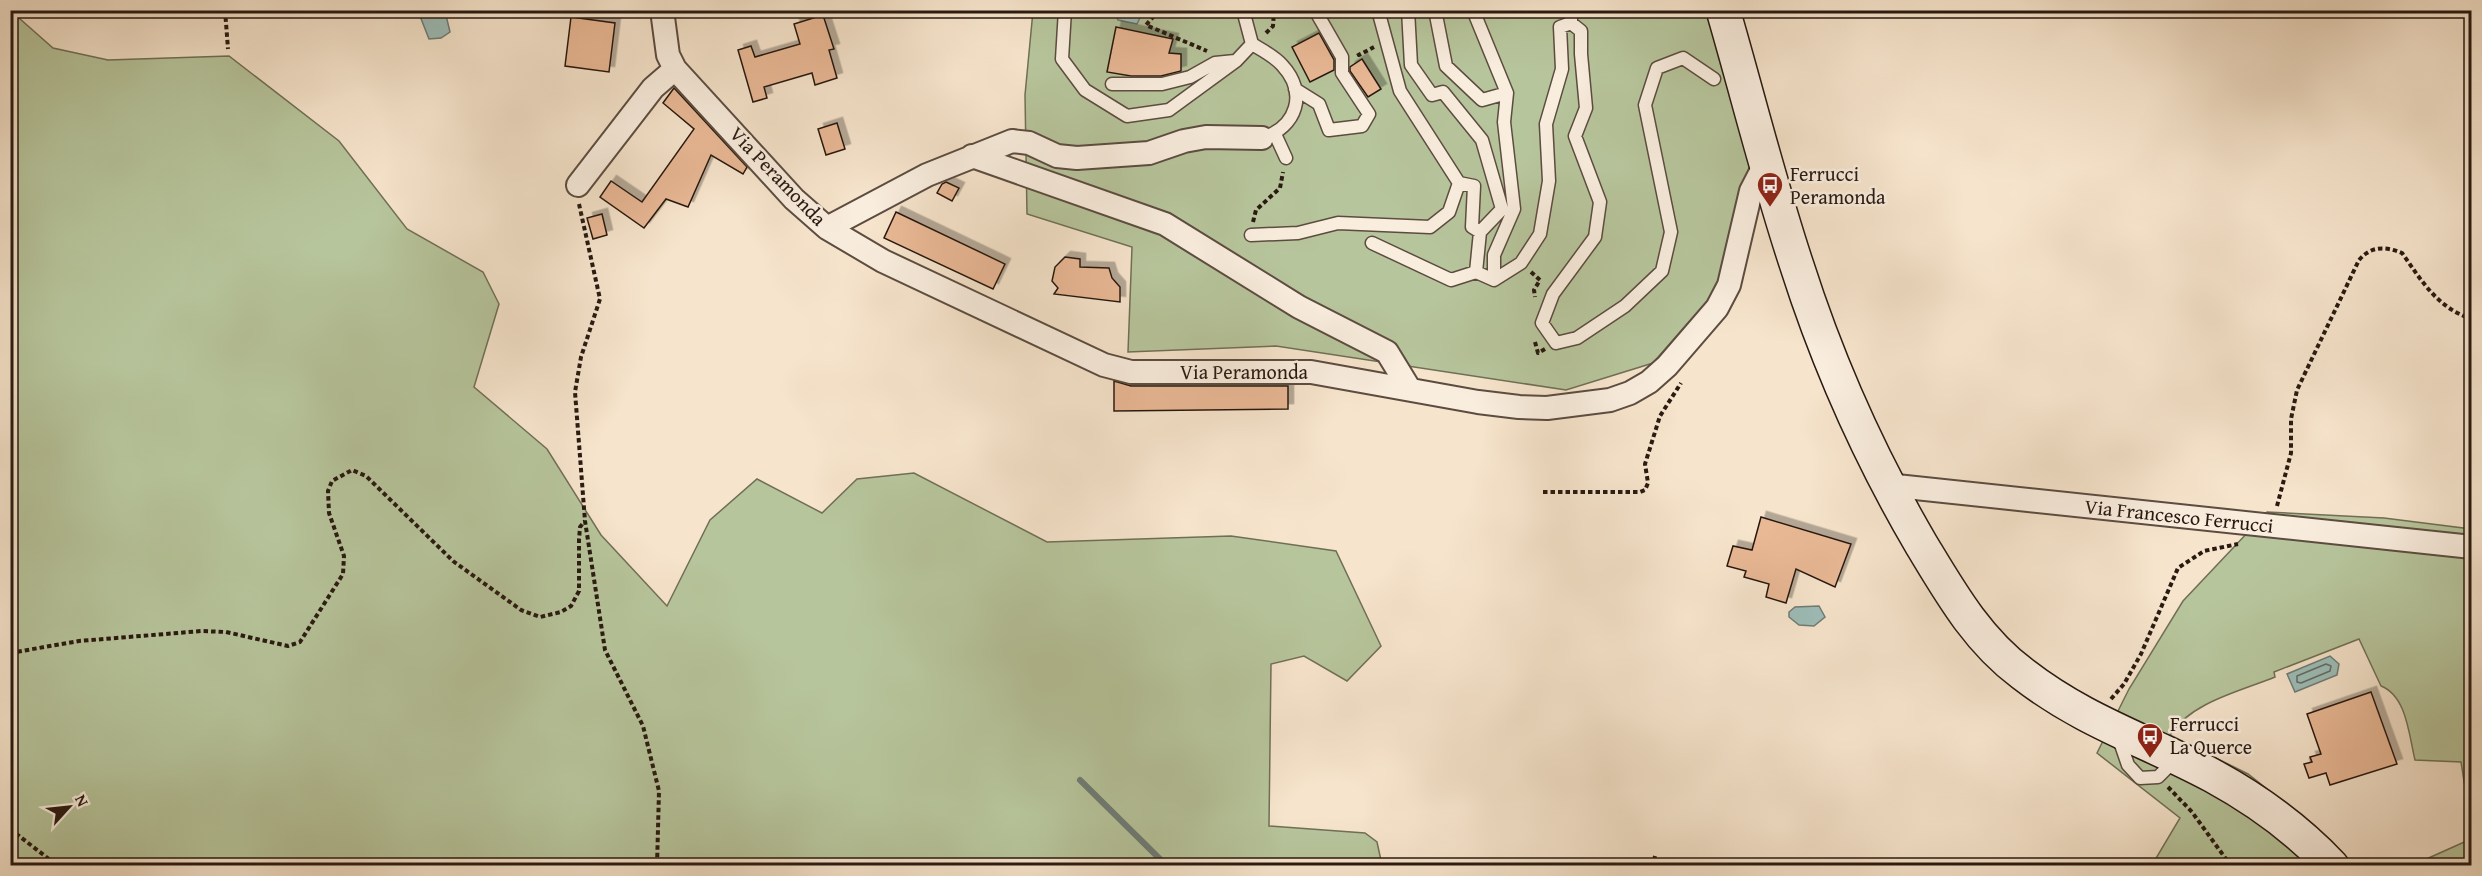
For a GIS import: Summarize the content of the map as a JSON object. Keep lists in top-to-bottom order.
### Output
{
  "streets": {
    "street": ["Via Peramonda", "Via Francesco Ferrucci"]
  },
  "places": {
    "bus stop": ["Ferrucci Peramonda", "Ferrucci La Querce"]
  },
  "north": "top right"
}
